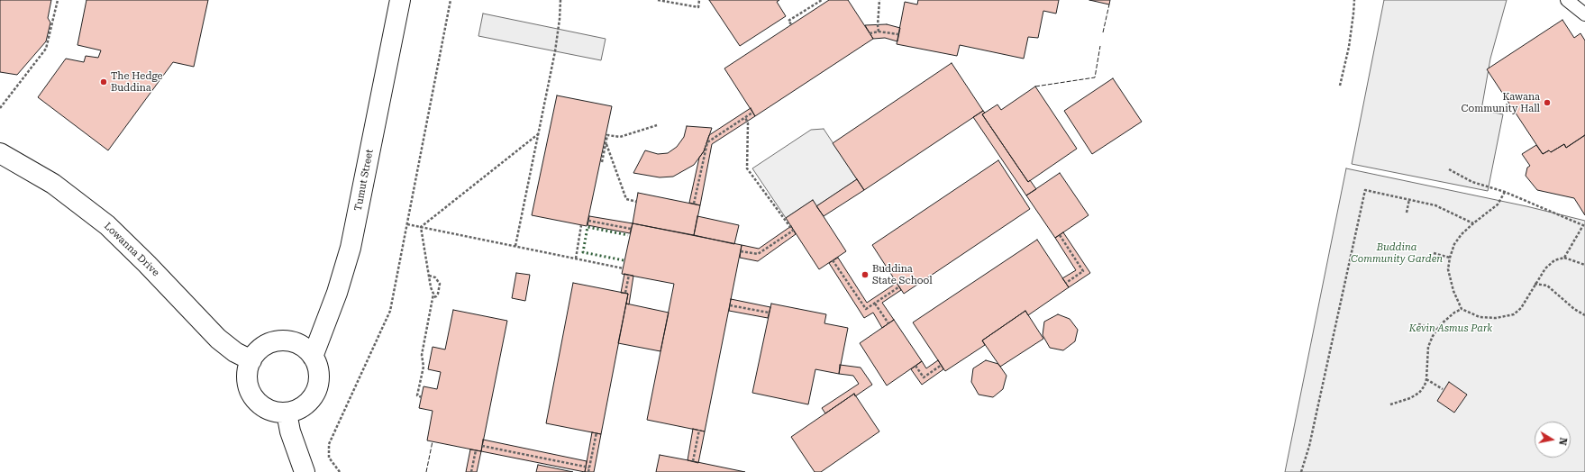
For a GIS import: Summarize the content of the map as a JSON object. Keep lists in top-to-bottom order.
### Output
{
  "streets": {
    "street": ["Tumut Street", "Lowanna Drive"]
  },
  "crossings": [
    ["Tumut Street", "Lowanna Drive"]
  ],
  "parks": ["Buddina Community Garden", "Kevin Asmus Park"],
  "places": ["The Hedge Buddina", "Kawana Community Hall", "Buddina State School"],
  "north": "right"
}
